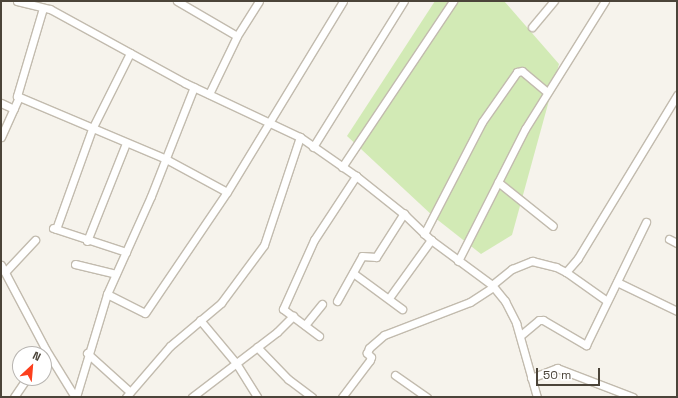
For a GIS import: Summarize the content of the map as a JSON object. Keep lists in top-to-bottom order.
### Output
{
  "scale_bar": "50 m",
  "north": "top right"
}
